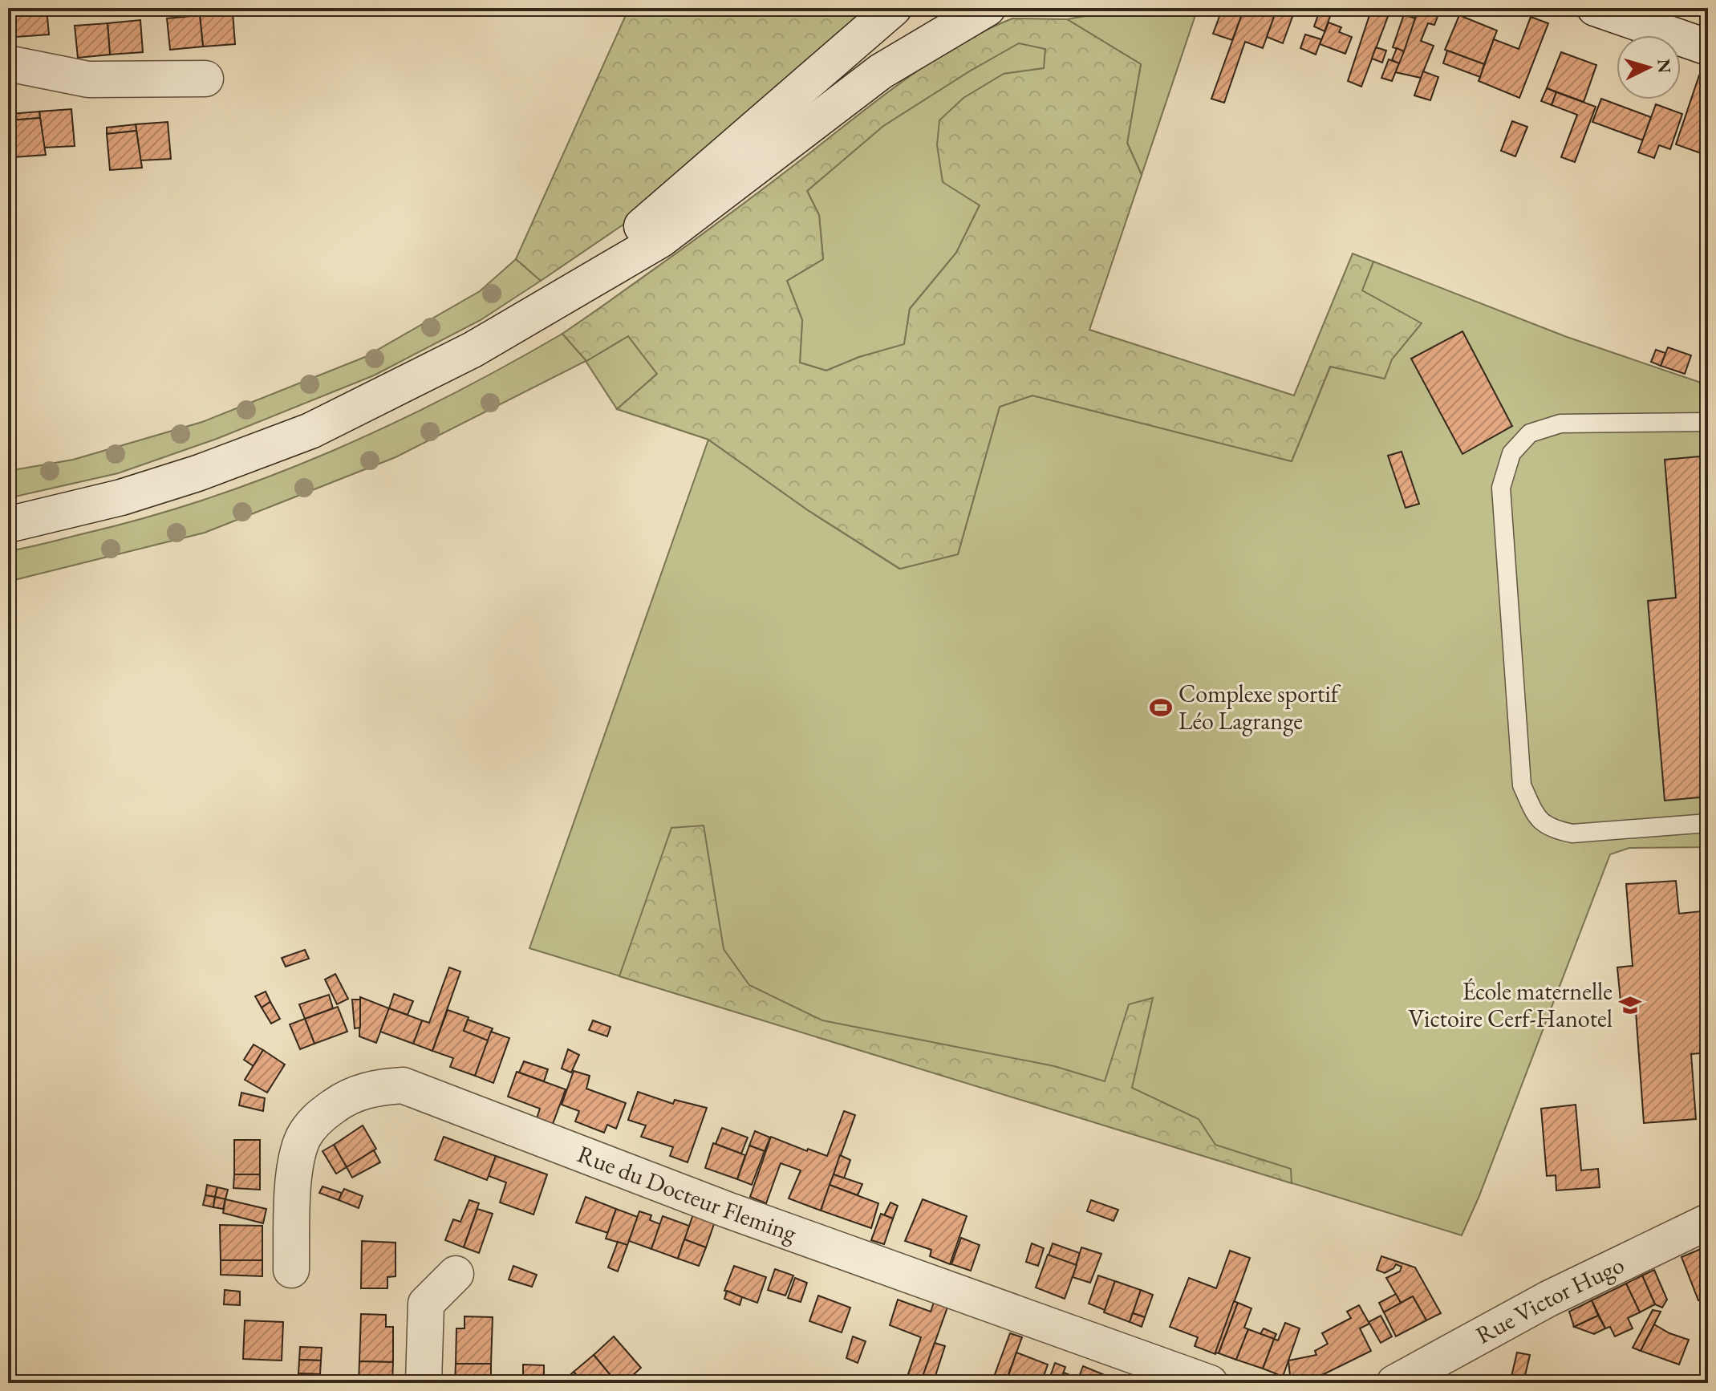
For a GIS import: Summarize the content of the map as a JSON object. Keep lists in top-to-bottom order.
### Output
{
  "streets": {
    "street": ["Rue du Docteur Fleming", "Rue Victor Hugo"]
  },
  "places": {
    "sports": ["Complexe sportif Léo Lagrange"],
    "school or university": ["École maternelle Victoire Cerf-Hanotel"]
  },
  "north": "right"
}
